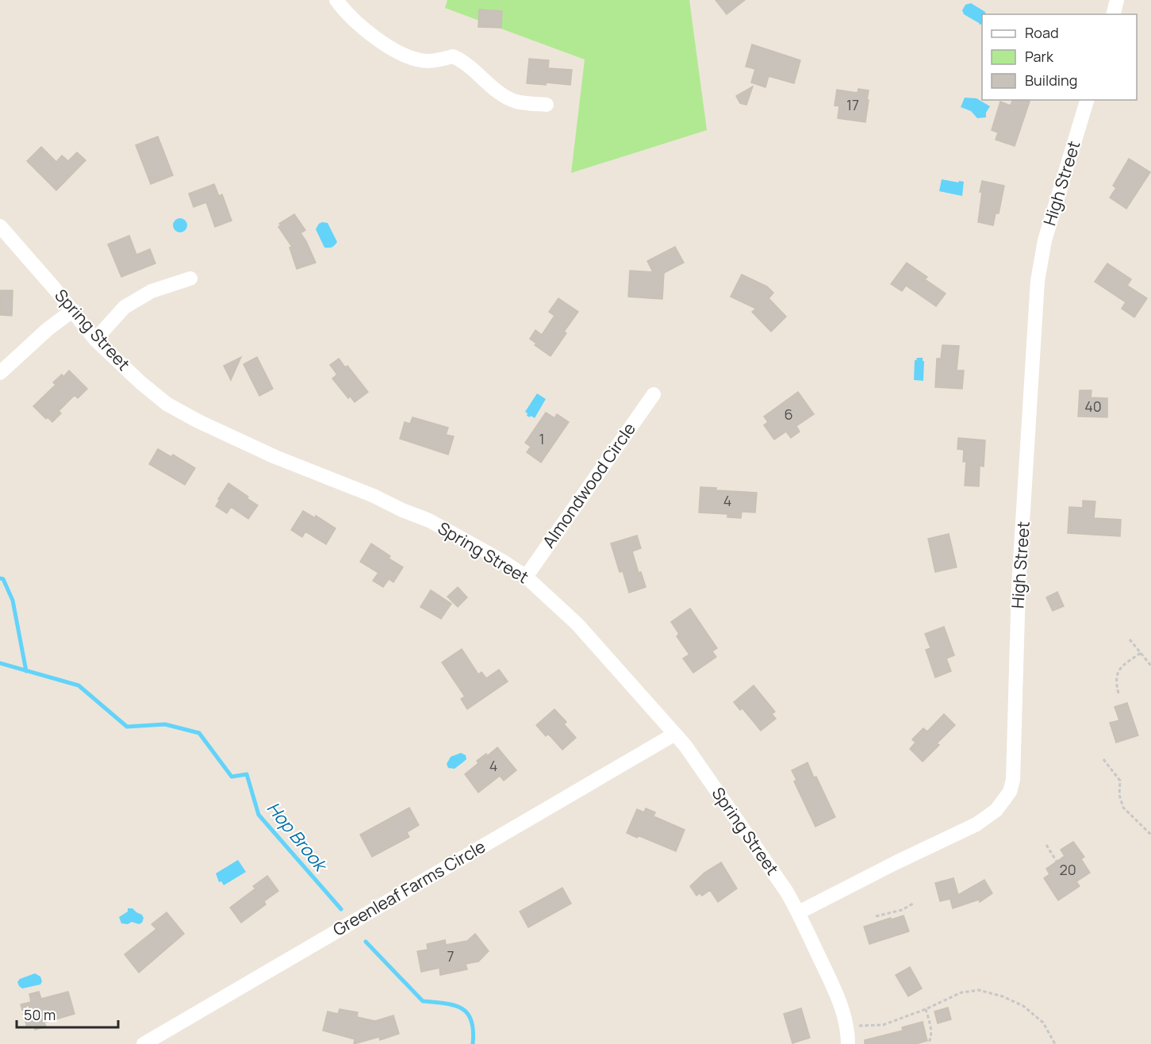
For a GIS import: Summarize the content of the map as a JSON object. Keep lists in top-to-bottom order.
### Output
{
  "streets": {
    "street": [
      "High Street",
      "Spring Street",
      "Almondwood Circle",
      "Greenleaf Farms Circle"
    ]
  },
  "crossings": [
    ["High Street", "Spring Street"],
    ["Spring Street", "Almondwood Circle"],
    ["Spring Street", "Greenleaf Farms Circle"]
  ],
  "water": ["Hop Brook"],
  "house_numbers": [
    "17",
    "40",
    "6",
    "1",
    "4",
    "4",
    "20",
    "7"
  ],
  "legend": ["Road", "Park", "Building"],
  "scale_bar": "50 m"
}
